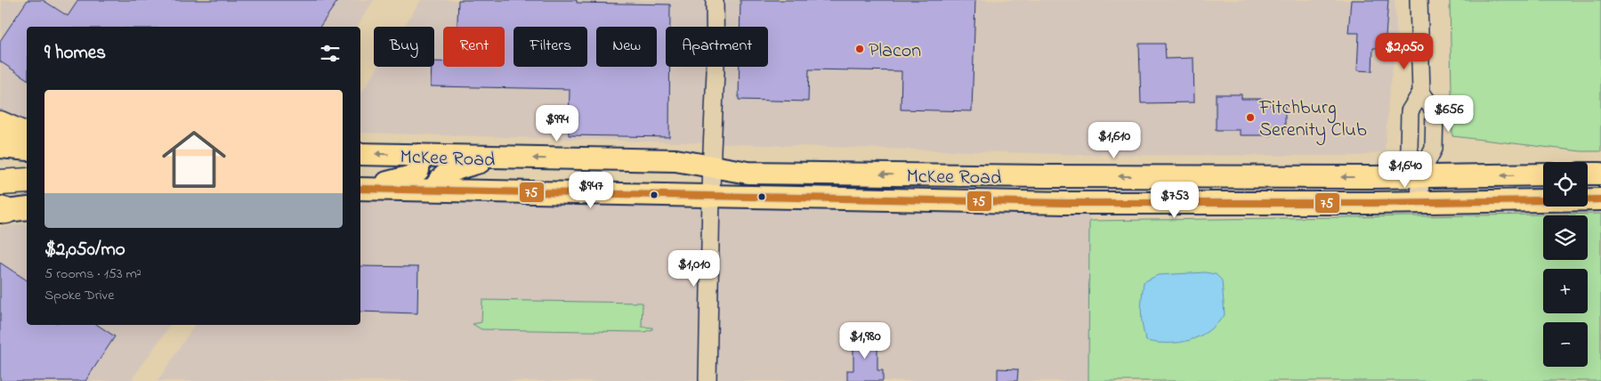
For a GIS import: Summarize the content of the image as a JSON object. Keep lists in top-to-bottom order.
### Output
{
  "streets": {
    "main road": ["McKee Road"]
  },
  "places": ["Placon", "Fitchburg Serenity Club"],
  "lines": ["transit line 75"],
  "page": {
    "chip": [
      "Buy",
      "Rent",
      "Filters",
      "New",
      "Apartment"
    ],
    "heading": "9 homes",
    "price": [
      "$2,050",
      "$656",
      "$994",
      "$1,610",
      "$1,640",
      "$947",
      "$753",
      "$1,010",
      "$1,980"
    ],
    "list": [
      {
        "name": "$2,050/mo",
        "note": "5 rooms · 153 m² · Spoke Drive"
      }
    ],
    "map_buttons": ["+", "−"]
  }
}
